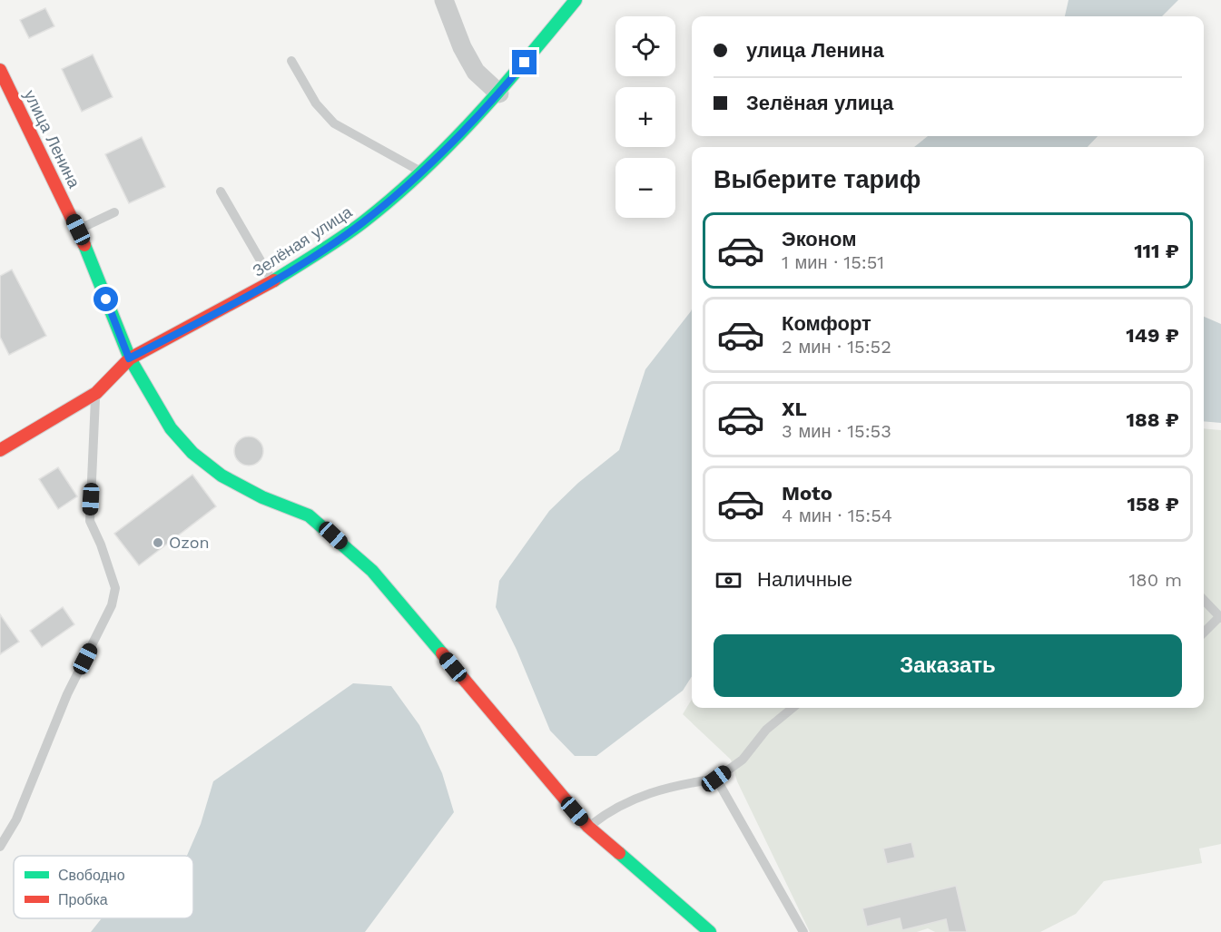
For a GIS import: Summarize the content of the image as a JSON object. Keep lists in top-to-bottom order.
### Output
{
  "streets": {
    "street": ["улица Ленина", "Зелёная улица"]
  },
  "crossings": [
    ["улица Ленина", "Зелёная улица"]
  ],
  "places": ["Ozon"],
  "legend": ["Свободно", "Пробка"],
  "page": {
    "map_buttons": ["+", "−"],
    "banner": ["улица Ленина", "Зелёная улица"],
    "heading": "Выберите тариф",
    "list": [
      {
        "name": "Эконом",
        "note": "1 мин · 15:51",
        "value": "111 ₽"
      },
      {
        "name": "Комфорт",
        "note": "2 мин · 15:52",
        "value": "149 ₽"
      },
      {
        "name": "XL",
        "note": "3 мин · 15:53",
        "value": "188 ₽"
      },
      {
        "name": "Moto",
        "note": "4 мин · 15:54",
        "value": "158 ₽"
      }
    ],
    "pay": ["Наличные", "180 m"],
    "buttons": "Заказать"
  }
}
